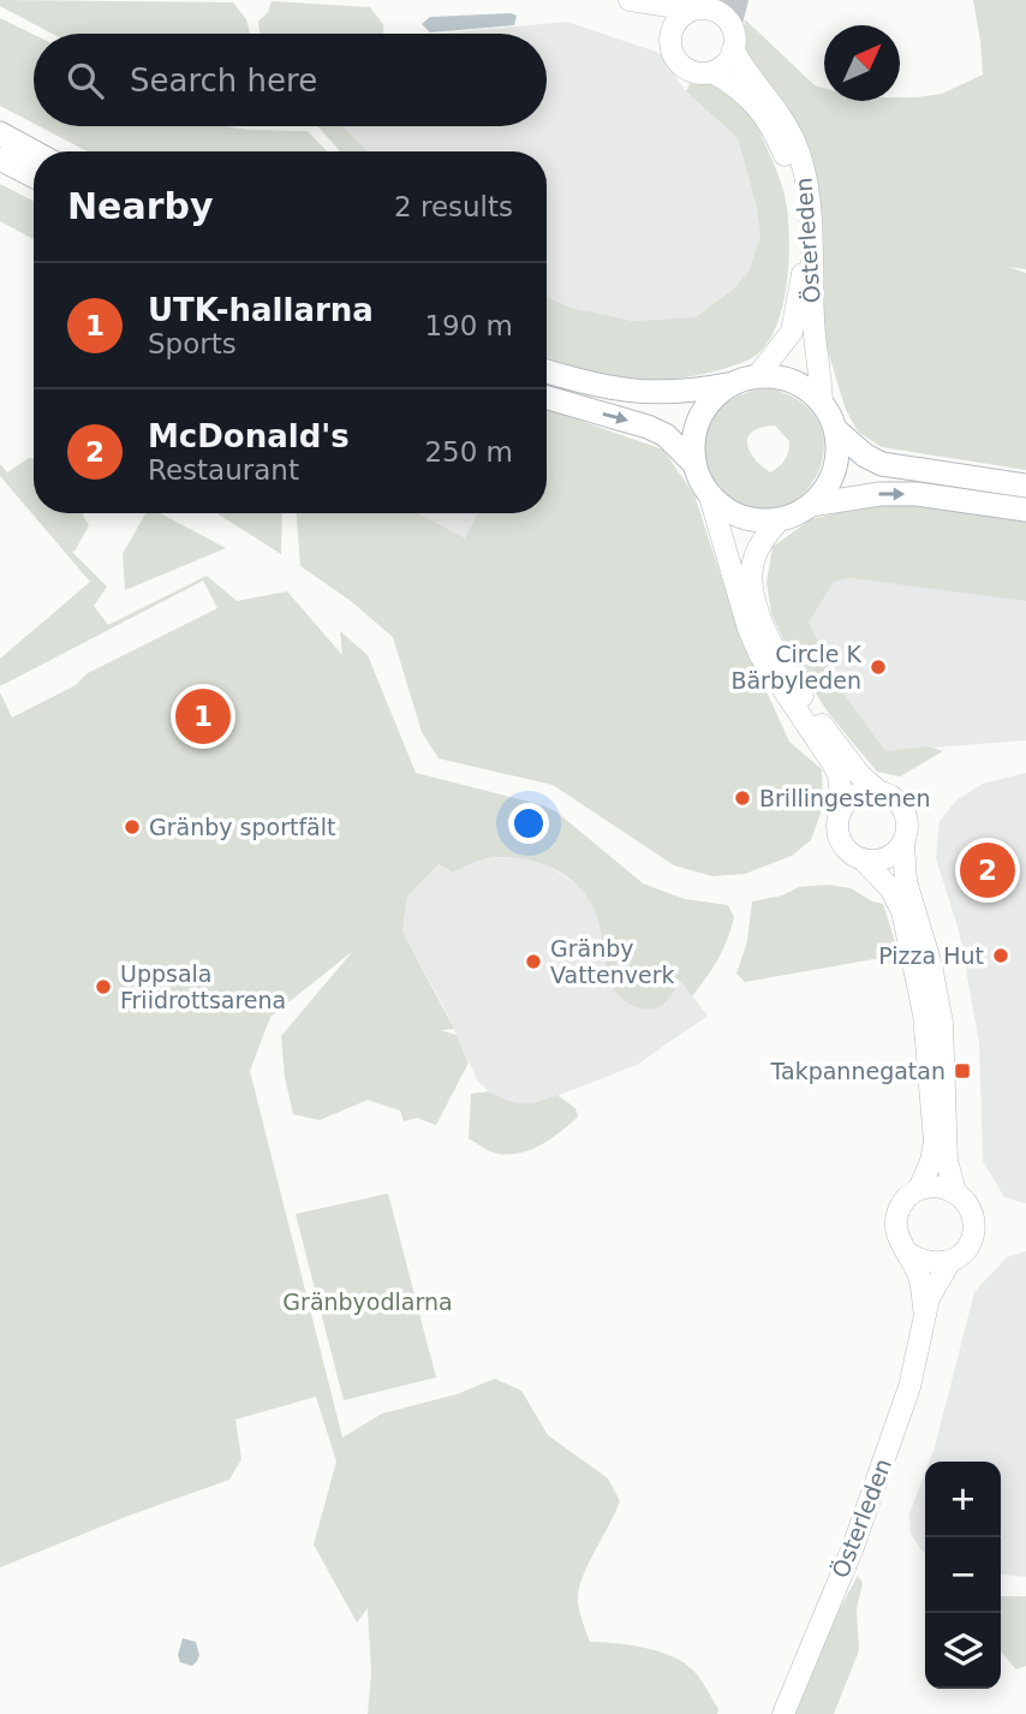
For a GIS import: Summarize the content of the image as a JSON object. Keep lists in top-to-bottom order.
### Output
{
  "streets": {
    "main road": ["Österleden"]
  },
  "parks": ["Gränbyodlarna"],
  "places": {
    "other": [
      "Circle K Bärbyleden",
      "Brillingestenen",
      "Gränby sportfält",
      "Pizza Hut",
      "Gränby Vattenverk",
      "Uppsala Friidrottsarena"
    ],
    "transit": ["Takpannegatan"]
  },
  "north": "top right",
  "page": {
    "search": "Search here",
    "heading": ["Nearby", "2 results"],
    "list": [
      {
        "mark": "1",
        "name": "UTK-hallarna",
        "note": "Sports",
        "value": "190 m"
      },
      {
        "mark": "2",
        "name": "McDonald's",
        "note": "Restaurant",
        "value": "250 m"
      }
    ],
    "pins": ["1", "2"],
    "map_buttons": ["+", "−"]
  }
}
